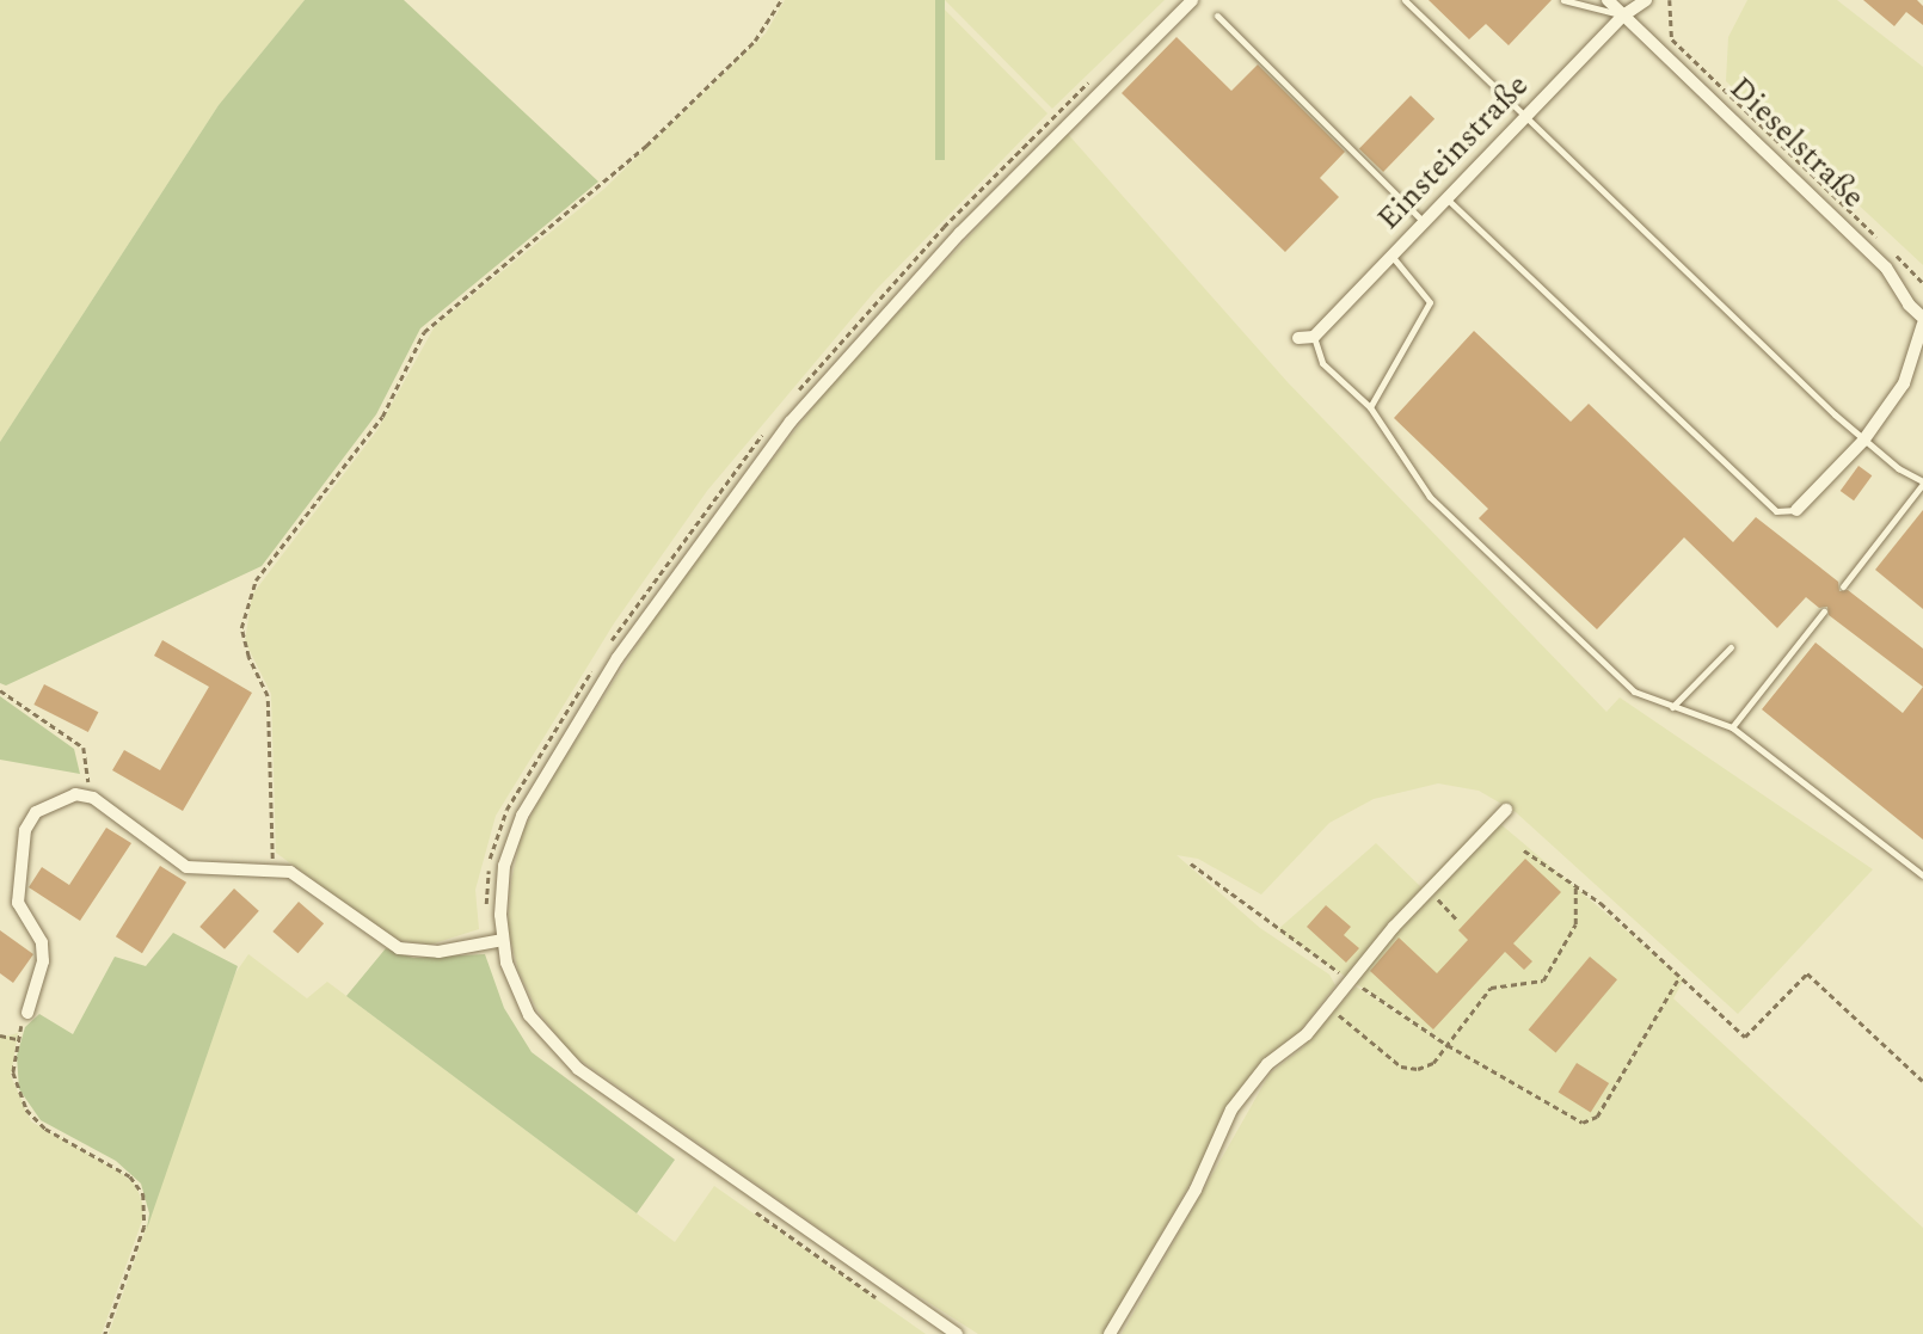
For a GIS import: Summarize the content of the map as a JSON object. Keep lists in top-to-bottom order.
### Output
{
  "streets": {
    "street": ["Dieselstraße", "Einsteinstraße"]
  },
  "crossings": [
    ["Dieselstraße", "Einsteinstraße"]
  ]
}
